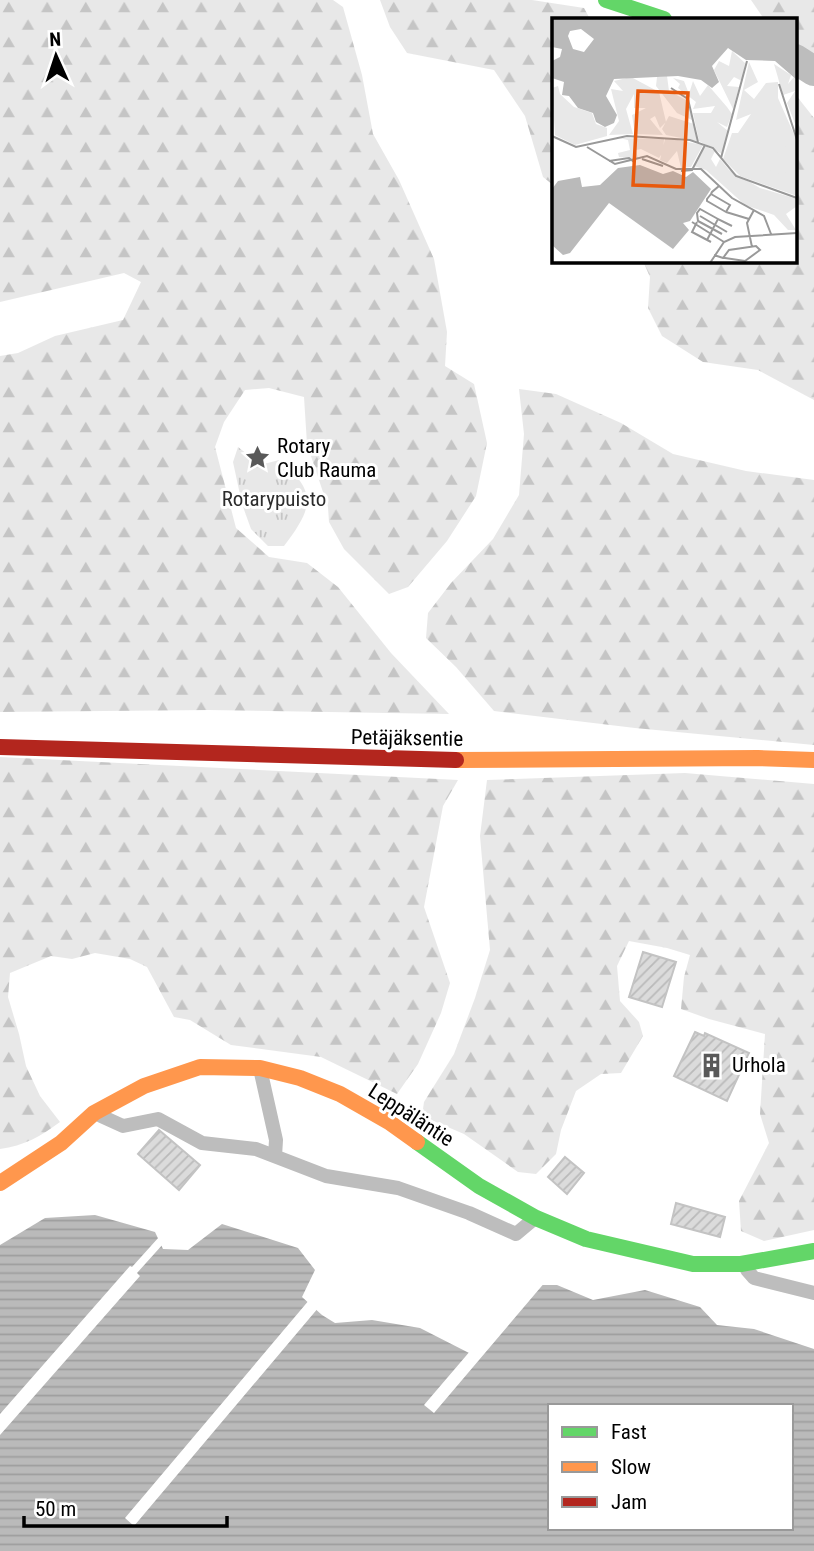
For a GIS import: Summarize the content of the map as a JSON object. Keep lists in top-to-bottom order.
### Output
{
  "streets": {
    "street": ["Petäjäksentie", "Leppäläntie"]
  },
  "parks": ["Rotarypuisto"],
  "places": {
    "place": ["Rotary Club Rauma"],
    "building": ["Urhola"]
  },
  "legend": ["Fast", "Slow", "Jam"],
  "scale_bar": "50 m",
  "north": "top"
}
